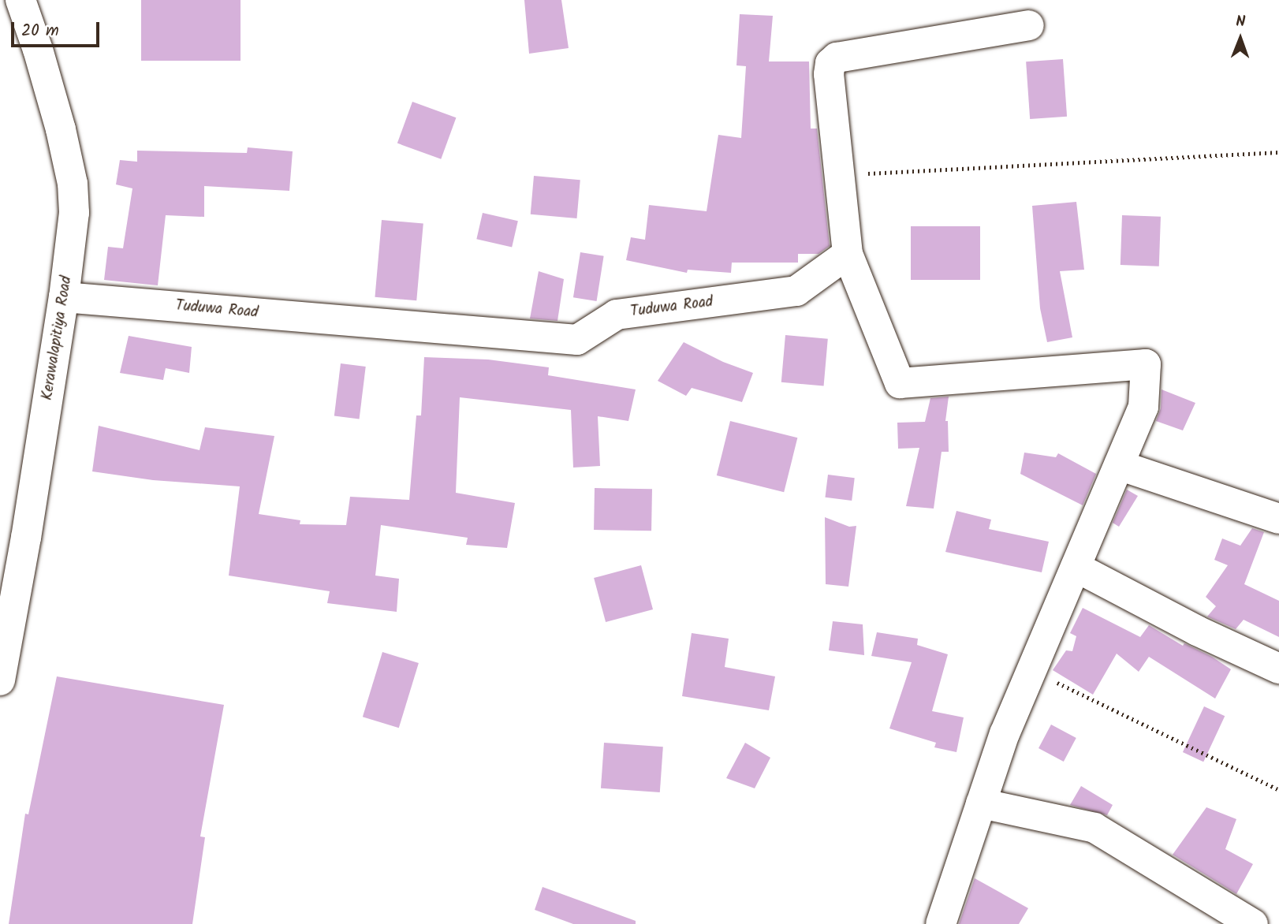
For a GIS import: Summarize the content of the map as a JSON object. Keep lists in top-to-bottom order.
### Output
{
  "streets": {
    "street": ["Tuduwa Road", "Kerawalapitiya Road"]
  },
  "crossings": [
    ["Tuduwa Road", "Kerawalapitiya Road"]
  ],
  "scale_bar": "20 m",
  "north": "top"
}
